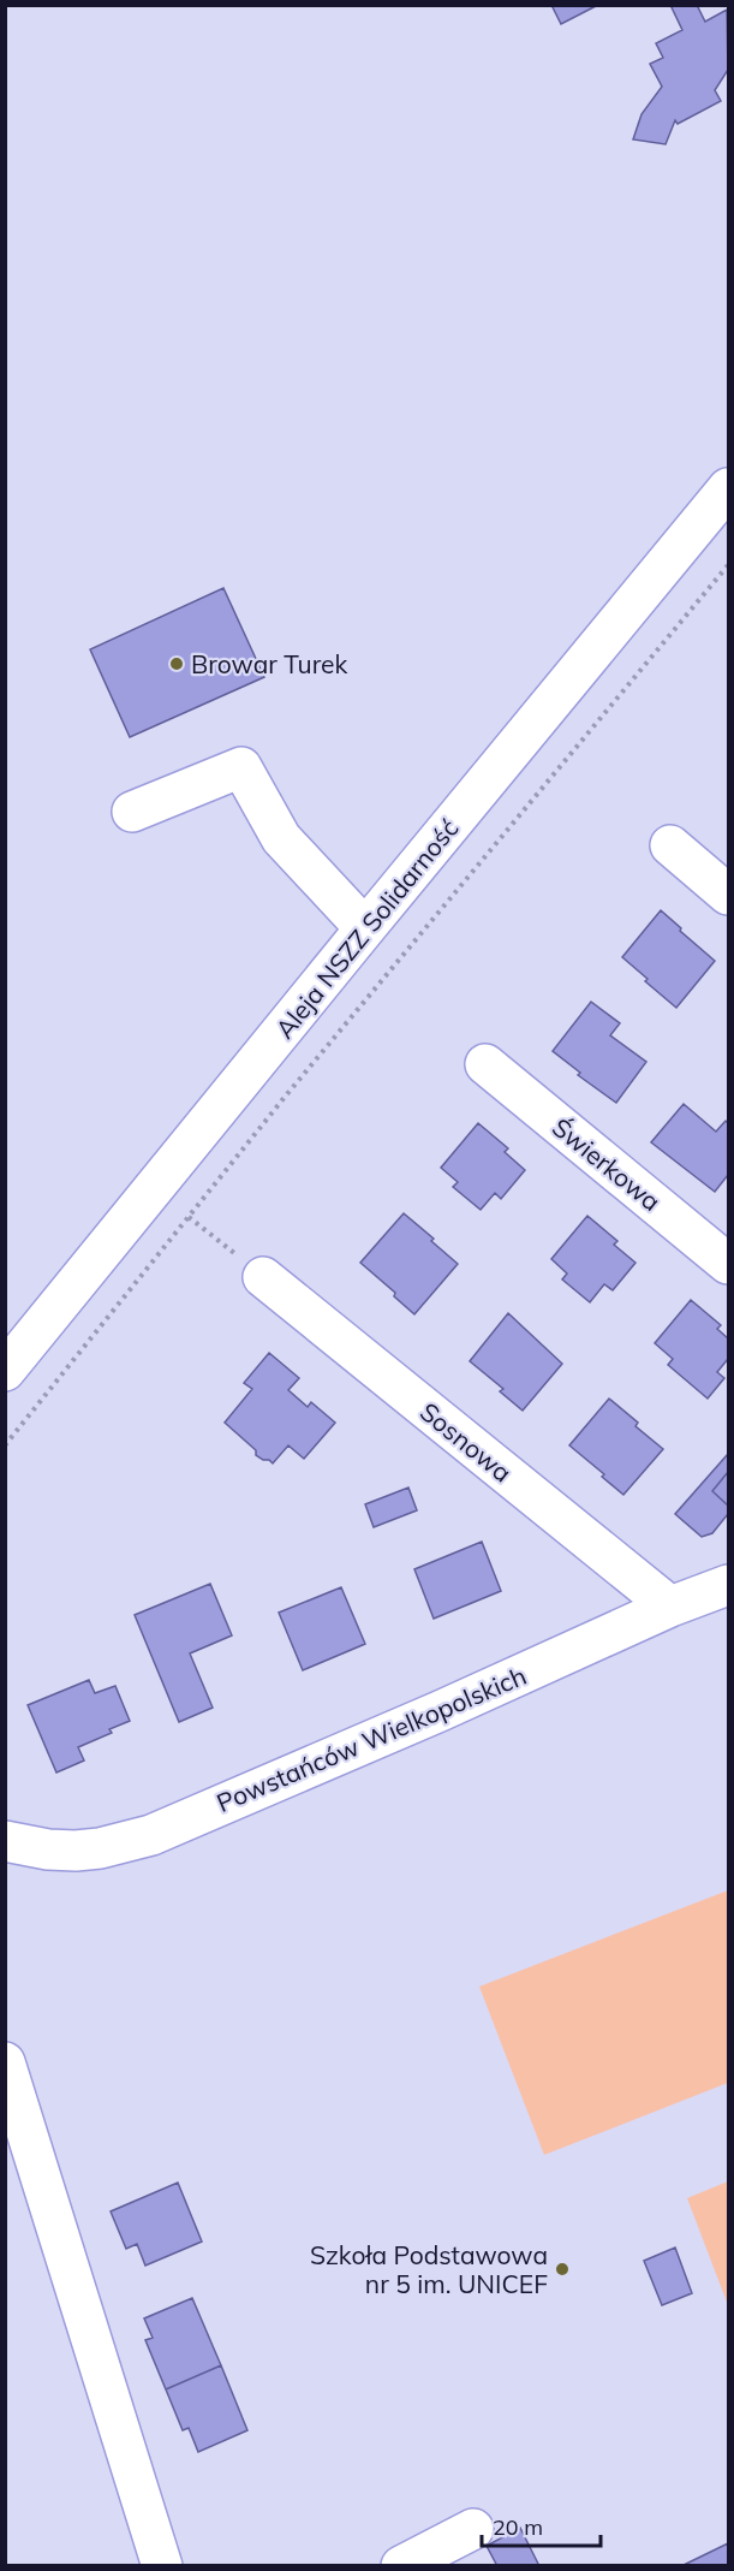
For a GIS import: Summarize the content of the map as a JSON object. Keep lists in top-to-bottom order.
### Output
{
  "streets": {
    "street": [
      "Aleja NSZZ Solidarność",
      "Świerkowa",
      "Sosnowa",
      "Powstańców Wielkopolskich"
    ]
  },
  "crossings": [
    ["Sosnowa", "Powstańców Wielkopolskich"]
  ],
  "places": ["Browar Turek", "Szkoła Podstawowa nr 5 im. UNICEF"],
  "scale_bar": "20 m"
}
